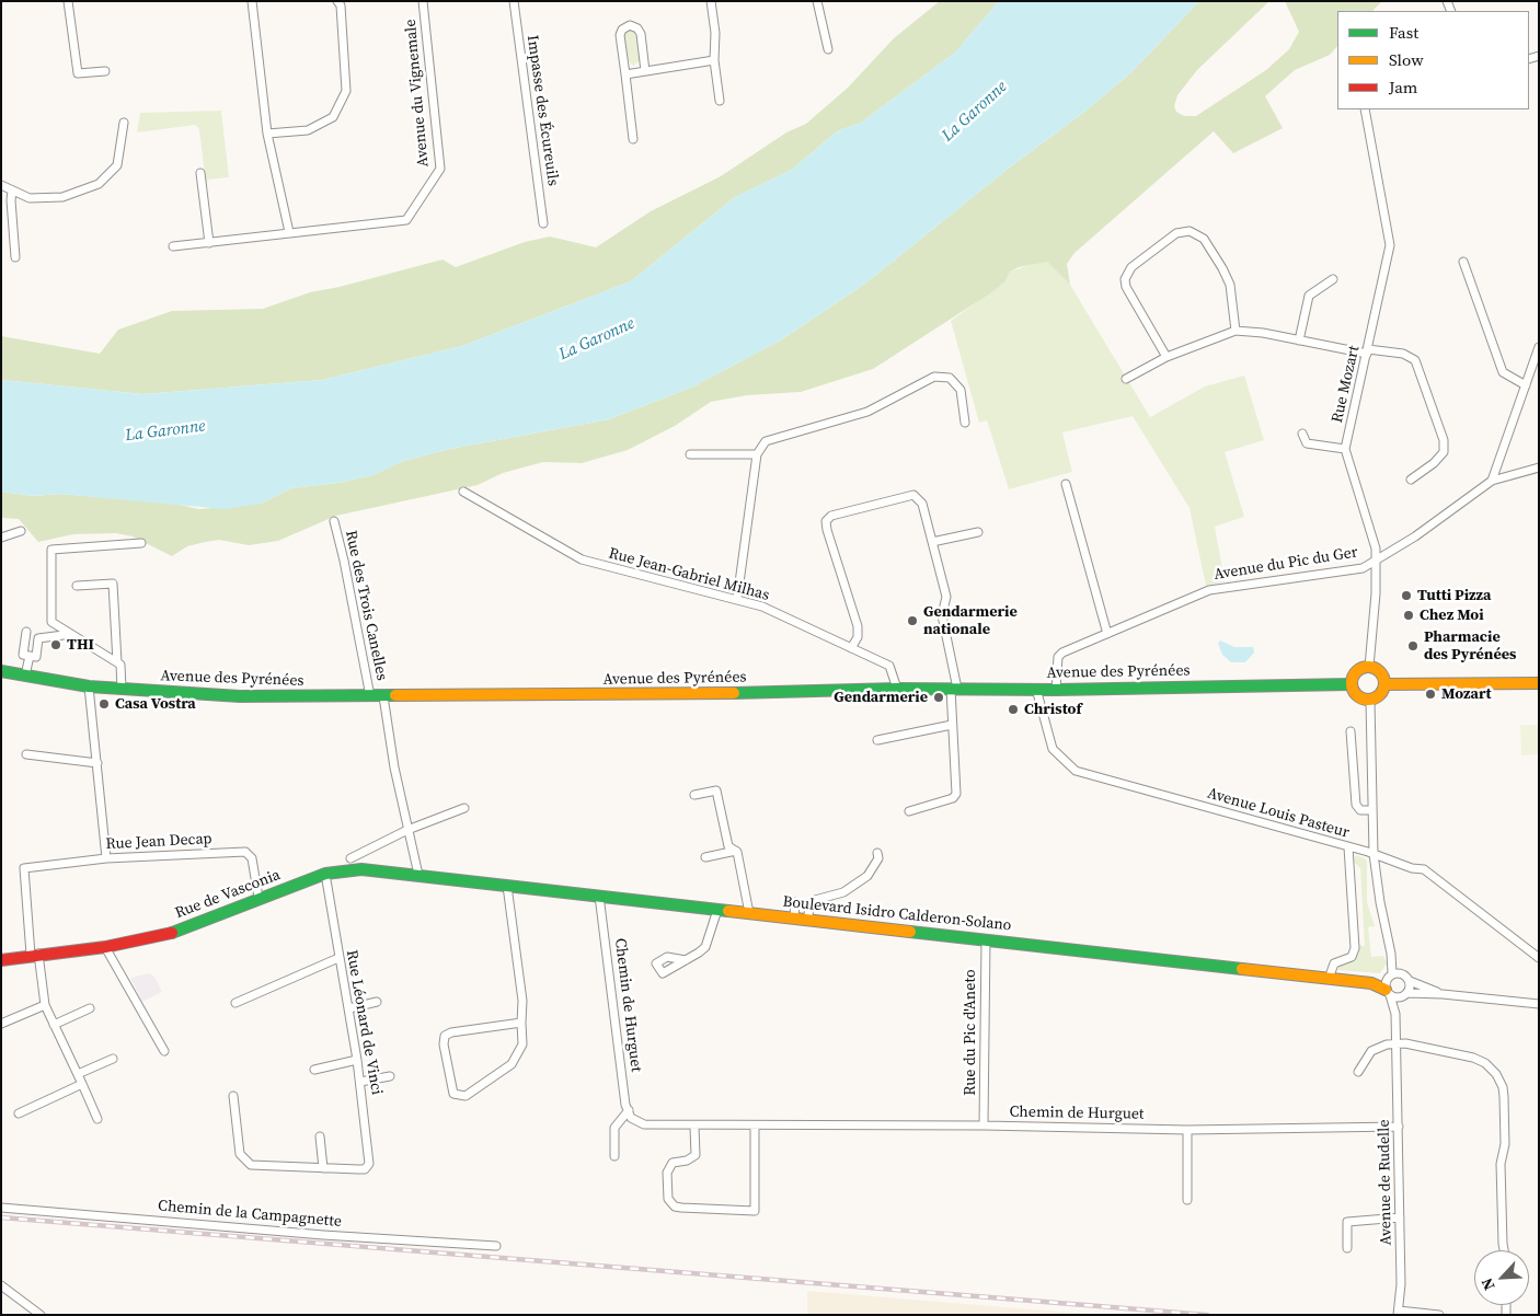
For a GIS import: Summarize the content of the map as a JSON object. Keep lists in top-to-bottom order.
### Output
{
  "streets": {
    "main road": ["Avenue des Pyrénées", "Rue de Vasconia", "Boulevard Isidro Calderon-Solano"],
    "street": [
      "Avenue du Vignemale",
      "Impasse des Écureuils",
      "Rue Mozart",
      "Avenue du Pic du Ger",
      "Rue Jean-Gabriel Milhas",
      "Rue des Trois Canelles",
      "Avenue Louis Pasteur",
      "Rue Jean Decap",
      "Chemin de Hurguet",
      "Rue Léonard de Vinci",
      "Rue du Pic d'Aneto",
      "Avenue de Rudelle",
      "Chemin de la Campagnette"
    ]
  },
  "crossings": [
    ["Avenue du Pic du Ger", "Avenue des Pyrénées"],
    ["Rue Jean-Gabriel Milhas", "Avenue des Pyrénées"],
    ["Rue des Trois Canelles", "Avenue des Pyrénées"],
    ["Avenue des Pyrénées", "Avenue Louis Pasteur"],
    ["Avenue des Pyrénées", "Avenue de Rudelle"],
    ["Avenue Louis Pasteur", "Avenue de Rudelle"],
    ["Rue Jean Decap", "Rue de Vasconia"],
    ["Rue de Vasconia", "Boulevard Isidro Calderon-Solano"],
    ["Rue de Vasconia", "Rue Léonard de Vinci"],
    ["Boulevard Isidro Calderon-Solano", "Chemin de Hurguet"],
    ["Boulevard Isidro Calderon-Solano", "Rue du Pic d'Aneto"],
    ["Boulevard Isidro Calderon-Solano", "Avenue de Rudelle"],
    ["Chemin de Hurguet", "Rue du Pic d'Aneto"],
    ["Chemin de Hurguet", "Avenue de Rudelle"]
  ],
  "water": ["La Garonne"],
  "places": [
    "Tutti Pizza",
    "Chez Moi",
    "Gendarmerie nationale",
    "THI",
    "Pharmacie des Pyrénées",
    "Mozart",
    "Gendarmerie",
    "Casa Vostra",
    "Christof"
  ],
  "legend": ["Fast", "Slow", "Jam"],
  "north": "bottom left"
}
